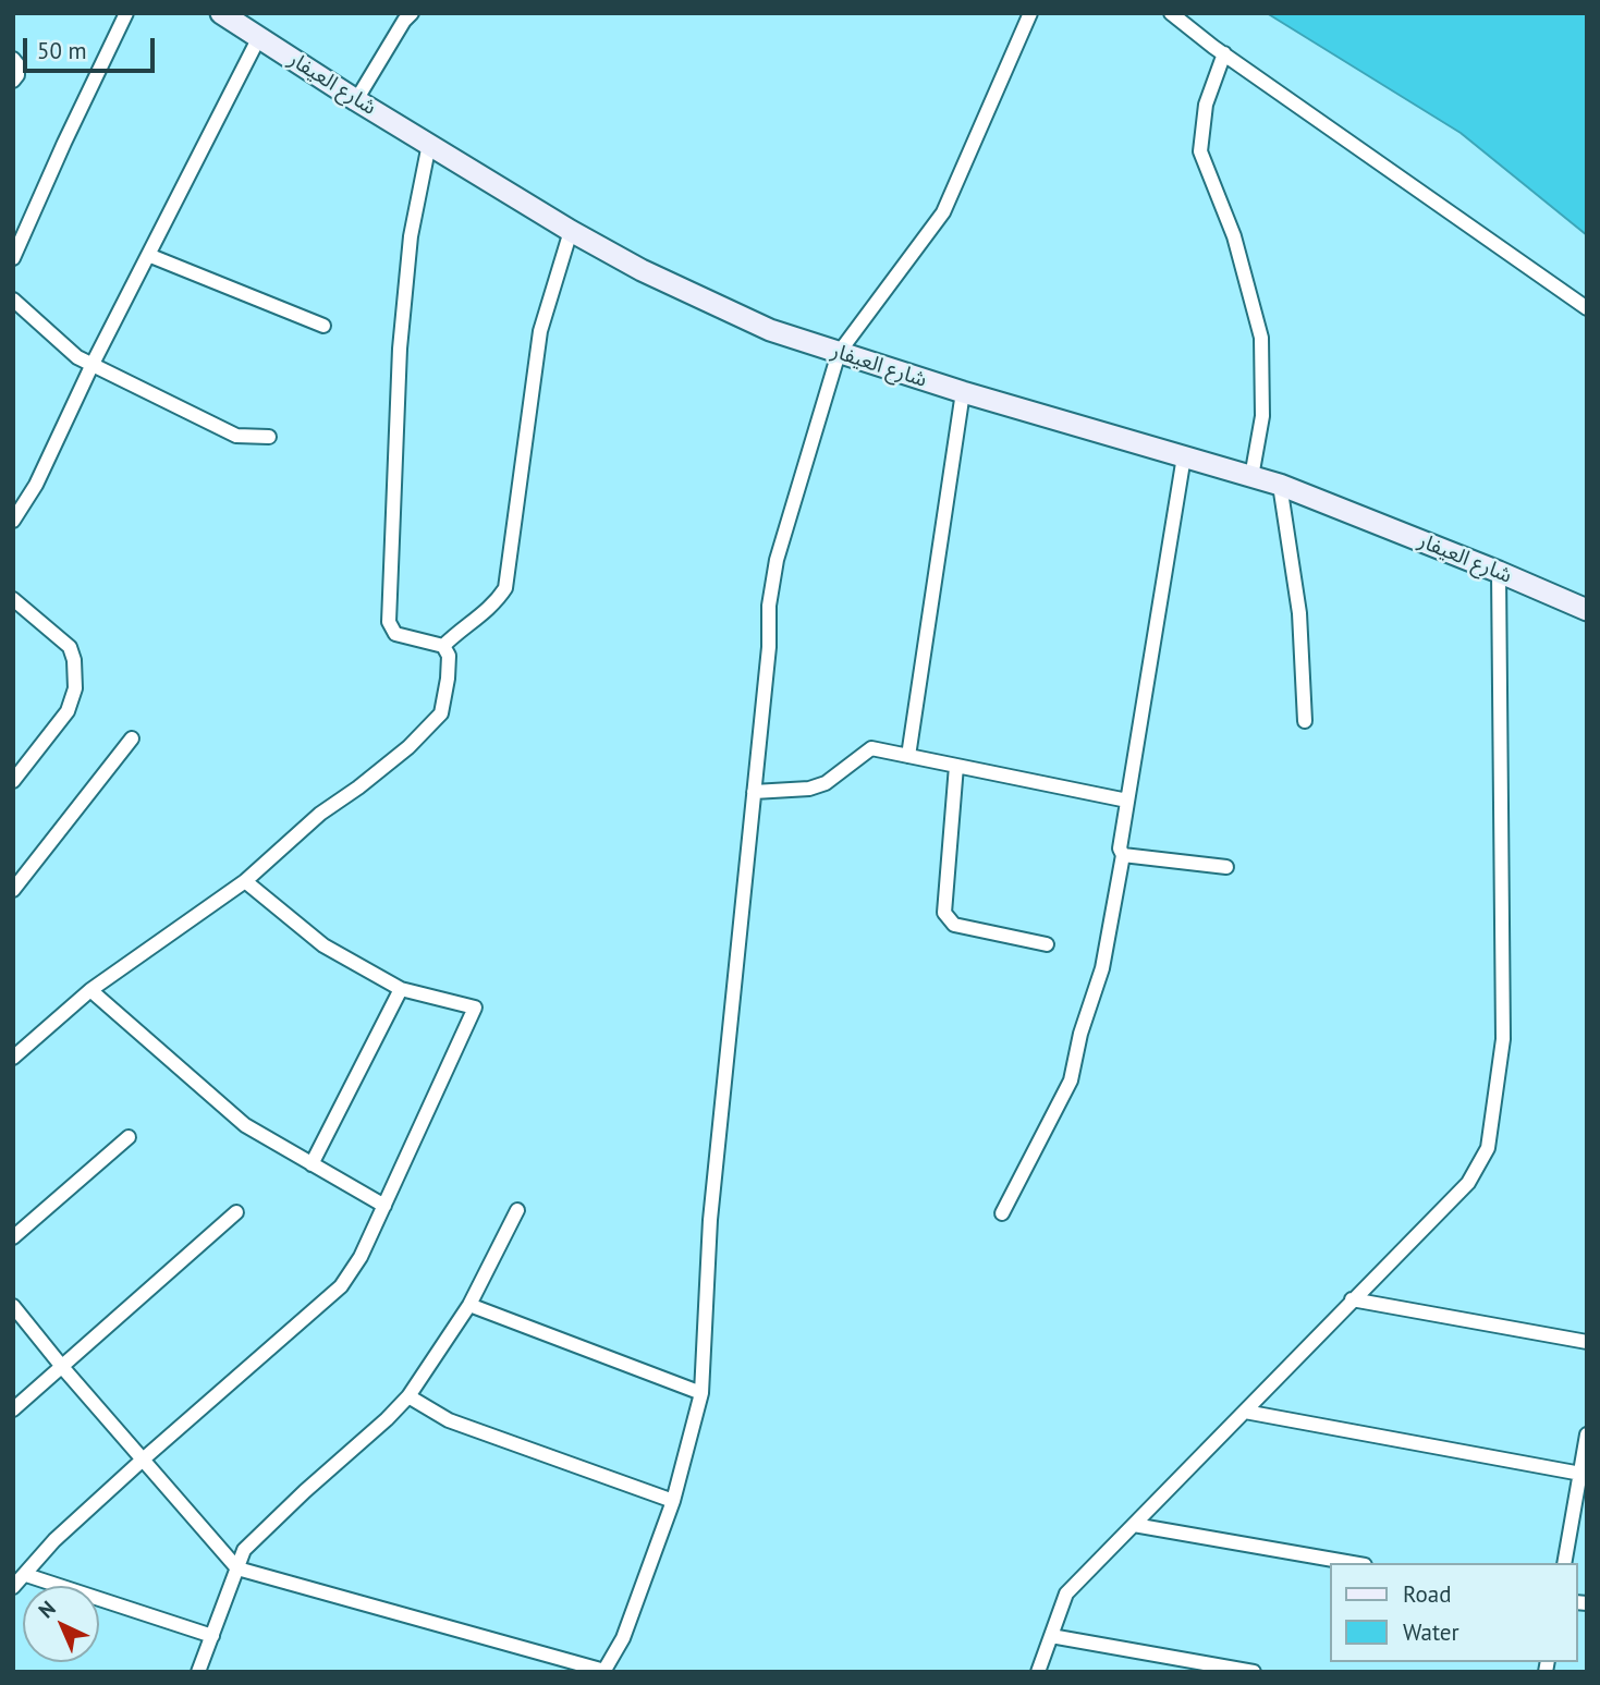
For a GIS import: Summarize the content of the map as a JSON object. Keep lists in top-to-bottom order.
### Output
{
  "streets": {
    "main road": ["شارع العيفار"]
  },
  "legend": ["Road", "Water"],
  "scale_bar": "50 m",
  "north": "top left"
}
